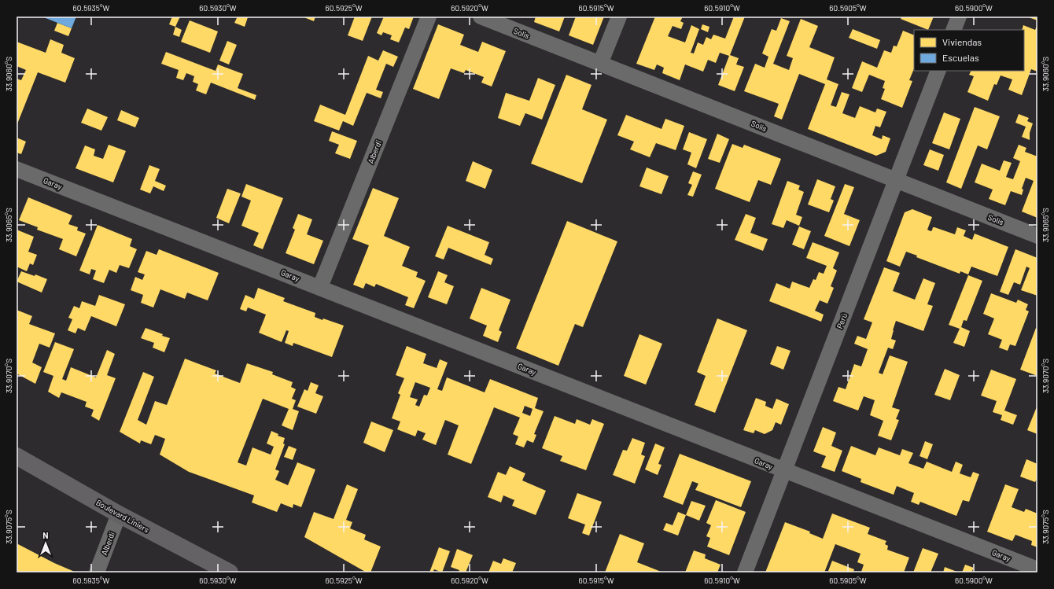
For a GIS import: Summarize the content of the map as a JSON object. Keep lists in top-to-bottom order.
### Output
{
  "streets": {
    "main road": ["Boulevard Liniers"],
    "street": [
      "Solís",
      "Alberdi",
      "Garay",
      "Perú"
    ]
  },
  "crossings": [
    ["Solís", "Perú"],
    ["Alberdi", "Garay"],
    ["Alberdi", "Boulevard Liniers"],
    ["Garay", "Perú"]
  ],
  "legend": ["Viviendas", "Escuelas"],
  "north": "top",
  "coordinates": [
    "60.5935°W",
    "60.5930°W",
    "60.5925°W",
    "60.5920°W",
    "60.5915°W",
    "60.5910°W",
    "60.5905°W",
    "60.5900°W",
    "33.9060°S",
    "33.9065°S",
    "33.9070°S",
    "33.9075°S"
  ]
}
